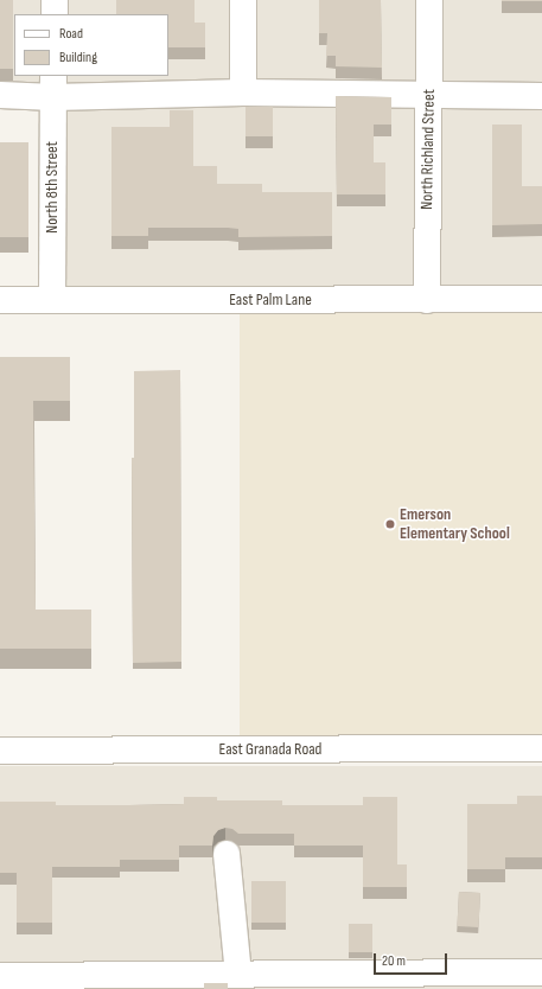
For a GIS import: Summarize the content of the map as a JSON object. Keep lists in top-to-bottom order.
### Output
{
  "streets": {
    "street": [
      "North Richland Street",
      "North 8th Street",
      "East Palm Lane",
      "East Granada Road"
    ]
  },
  "crossings": [
    ["North Richland Street", "East Palm Lane"],
    ["North 8th Street", "East Palm Lane"]
  ],
  "places": ["Emerson Elementary School"],
  "legend": ["Road", "Building"],
  "scale_bar": "20 m"
}
